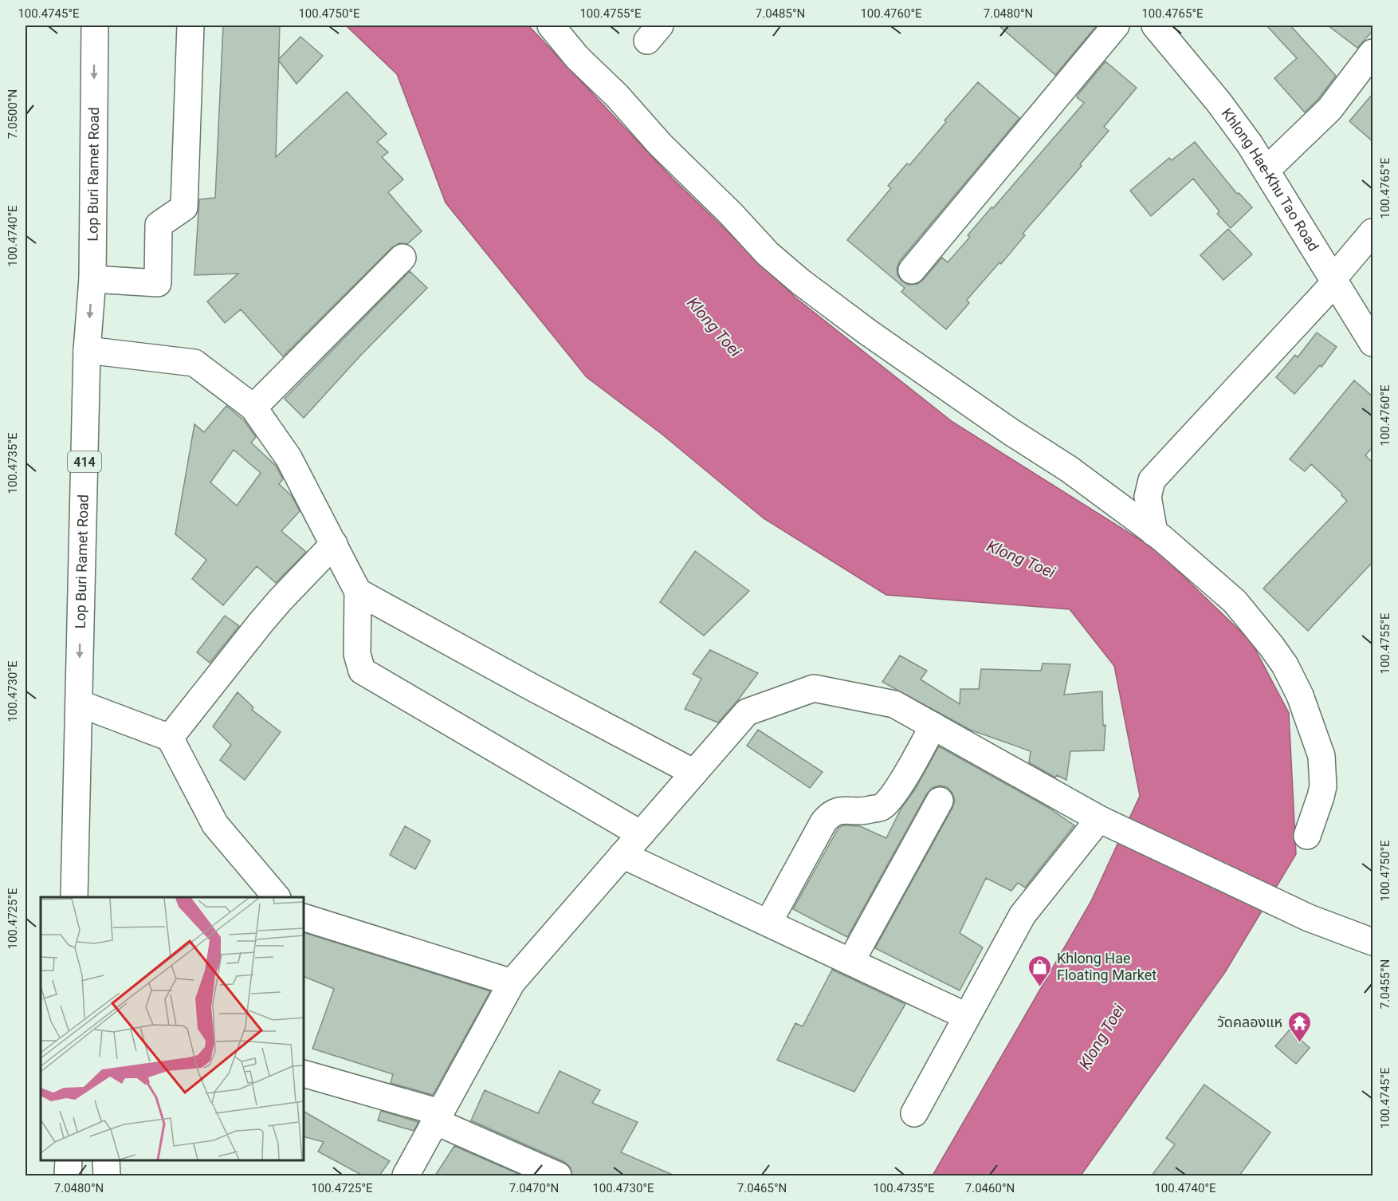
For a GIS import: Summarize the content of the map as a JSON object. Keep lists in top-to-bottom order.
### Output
{
  "streets": {
    "street": ["Lop Buri Ramet Road", "Khlong Hae-Khu Tao Road", "414"]
  },
  "crossings": [
    ["Lop Buri Ramet Road", "414"]
  ],
  "one_way": ["Lop Buri Ramet Road"],
  "water": ["Klong Toei"],
  "places": {
    "shop": ["Khlong Hae Floating Market"],
    "temple": ["วัดคลองแห"]
  },
  "coordinates": [
    "100.4745°E",
    "100.4750°E",
    "100.4755°E",
    "7.0485°N",
    "100.4760°E",
    "7.0480°N",
    "100.4765°E",
    "7.0500°N",
    "100.4740°E",
    "100.4735°E",
    "100.4730°E",
    "100.4725°E",
    "7.0455°N",
    "7.0470°N",
    "7.0465°N",
    "7.0460°N"
  ]
}
